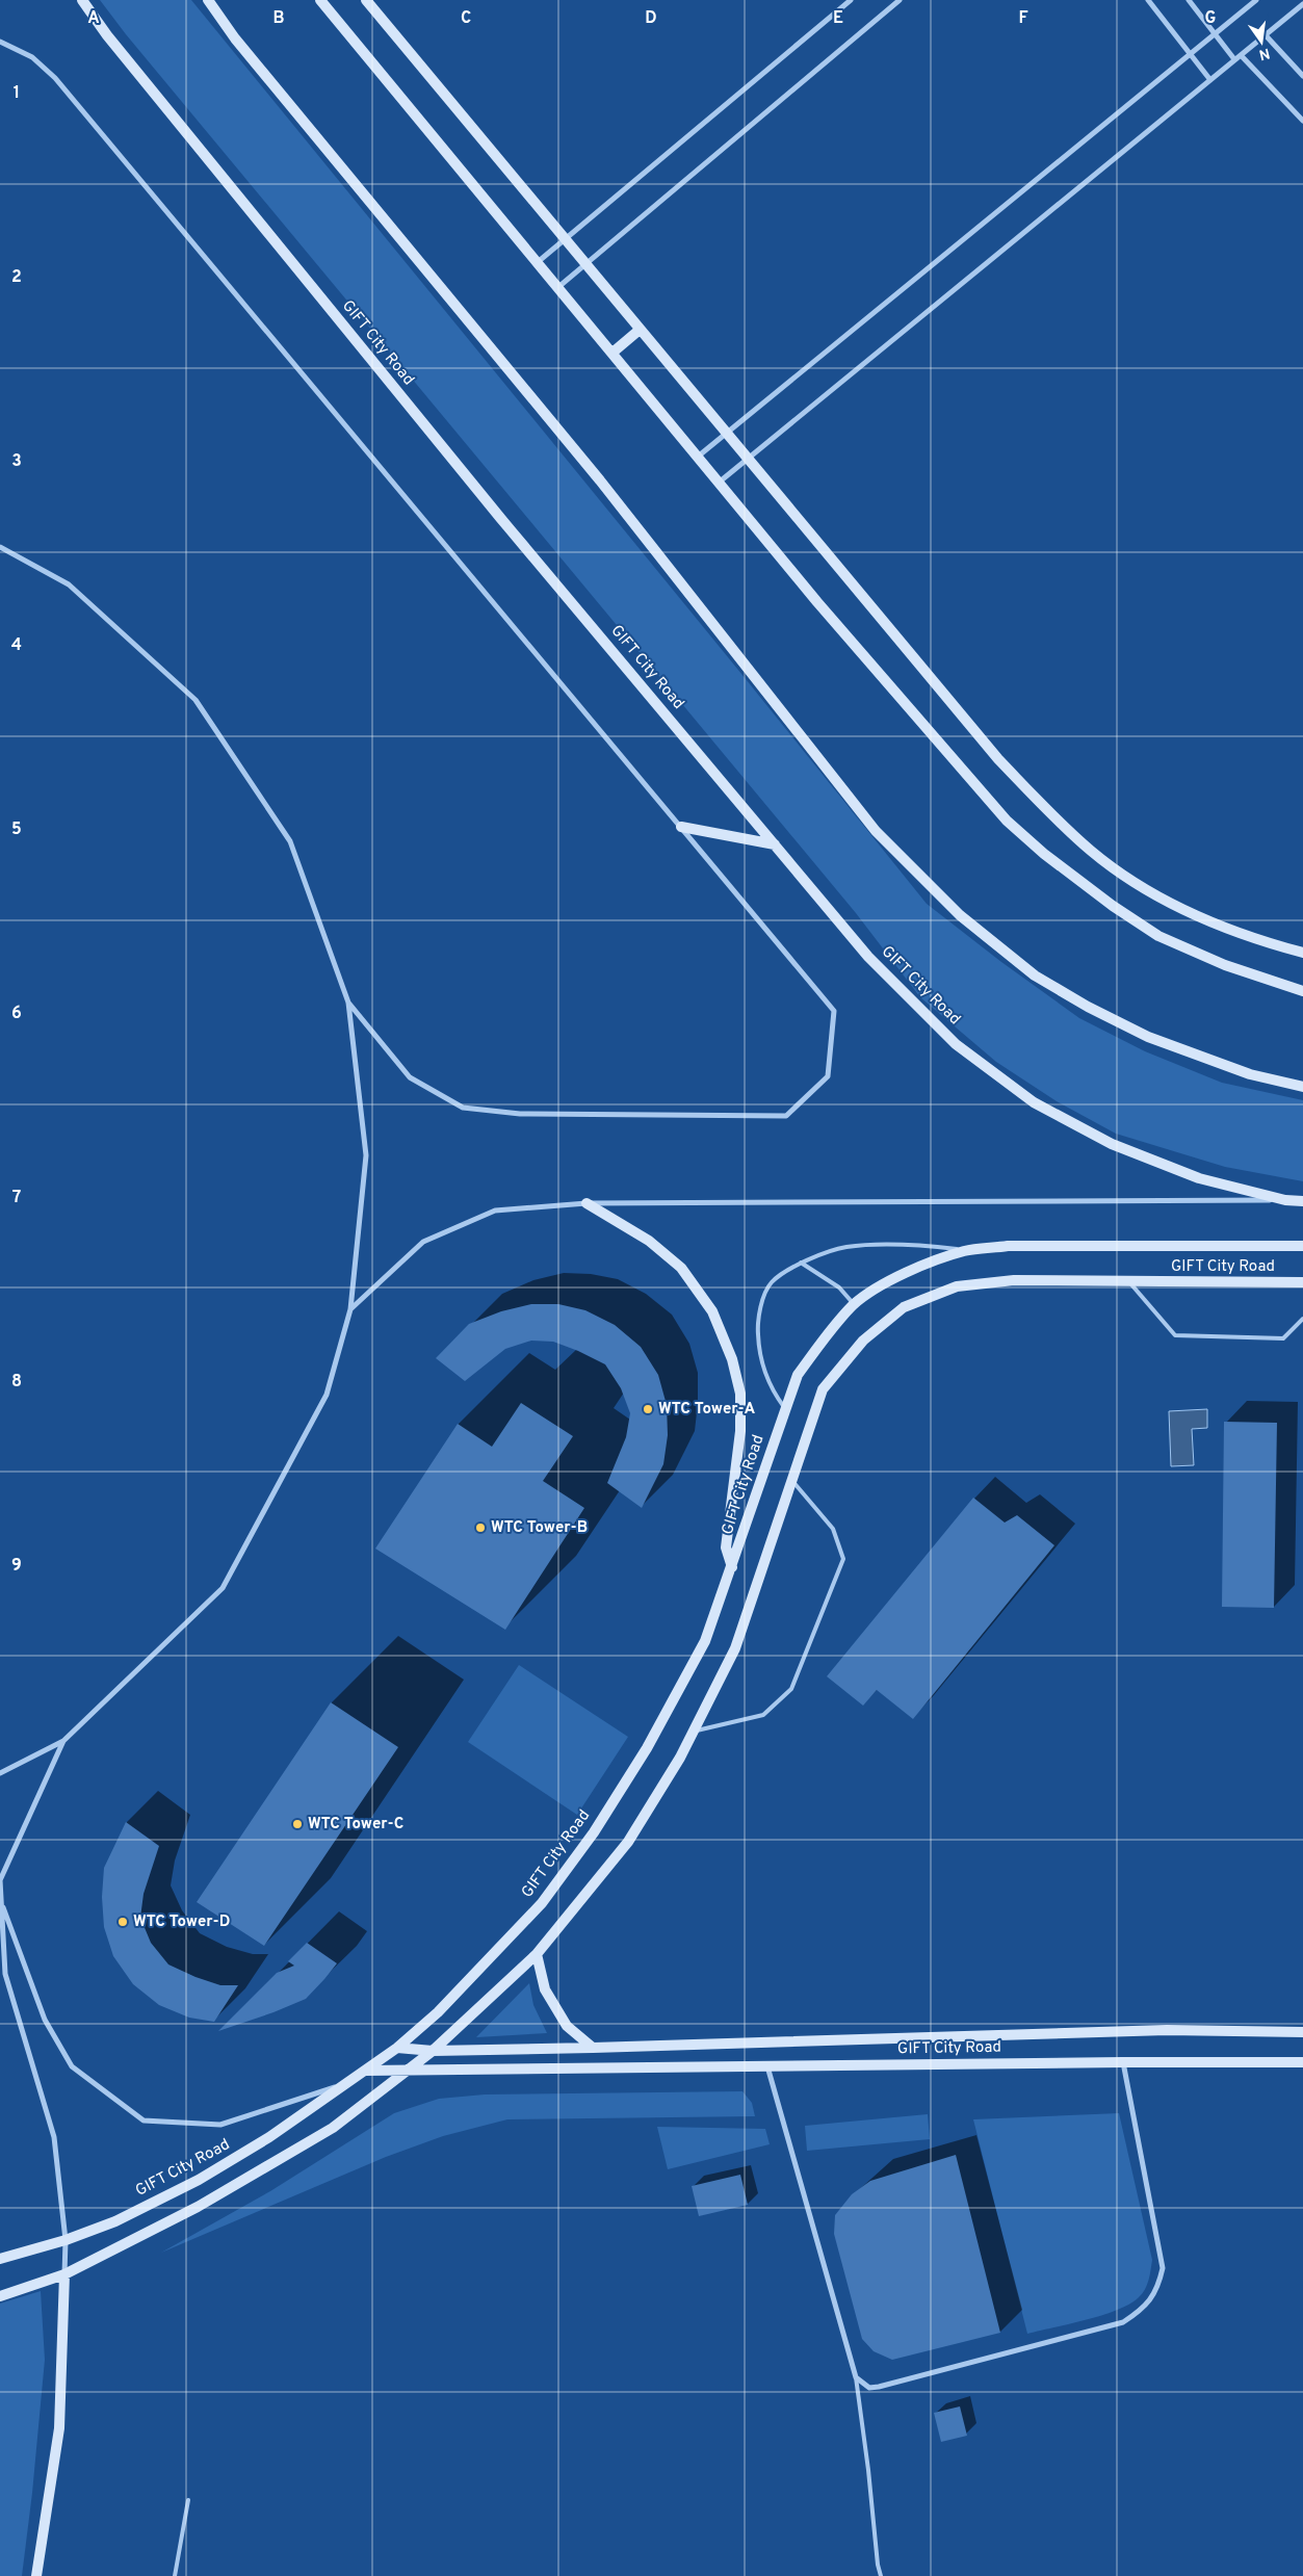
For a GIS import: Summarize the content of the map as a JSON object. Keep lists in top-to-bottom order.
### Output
{
  "streets": {
    "street": ["GIFT City Road"]
  },
  "places": [
    "WTC Tower-A",
    "WTC Tower-B",
    "WTC Tower-C",
    "WTC Tower-D"
  ],
  "north": "bottom",
  "grid": {
    "columns": [
      "A",
      "B",
      "C",
      "D",
      "E",
      "F",
      "G"
    ],
    "rows": [
      "1",
      "2",
      "3",
      "4",
      "5",
      "6",
      "7",
      "8",
      "9"
    ]
  }
}
